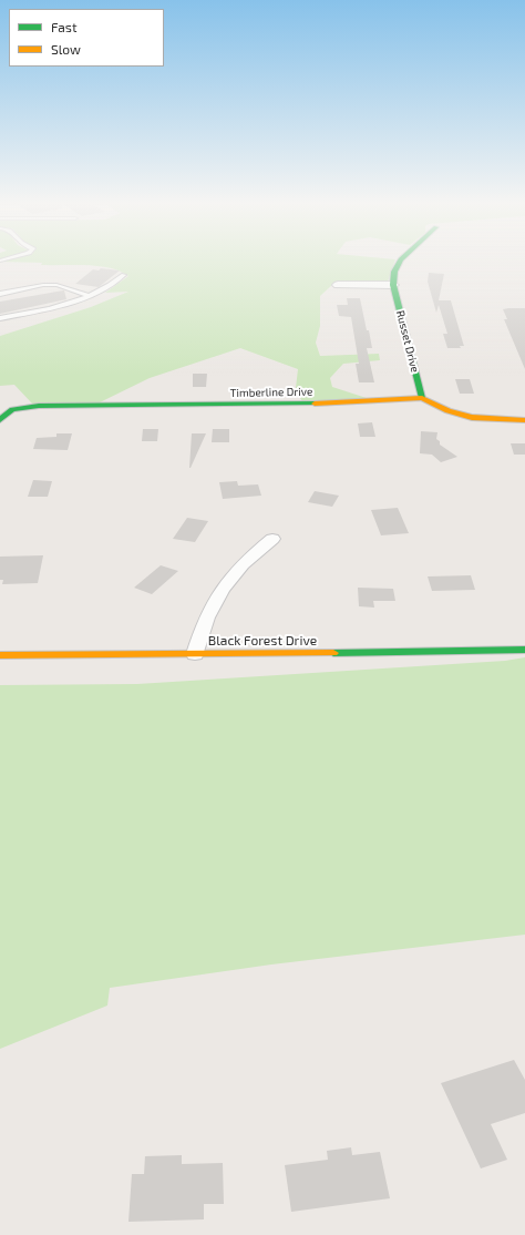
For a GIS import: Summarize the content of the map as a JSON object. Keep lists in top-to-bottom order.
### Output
{
  "streets": {
    "street": ["Russet Drive", "Timberline Drive", "Black Forest Drive"]
  },
  "crossings": [
    ["Russet Drive", "Timberline Drive"]
  ],
  "legend": ["Fast", "Slow"]
}
